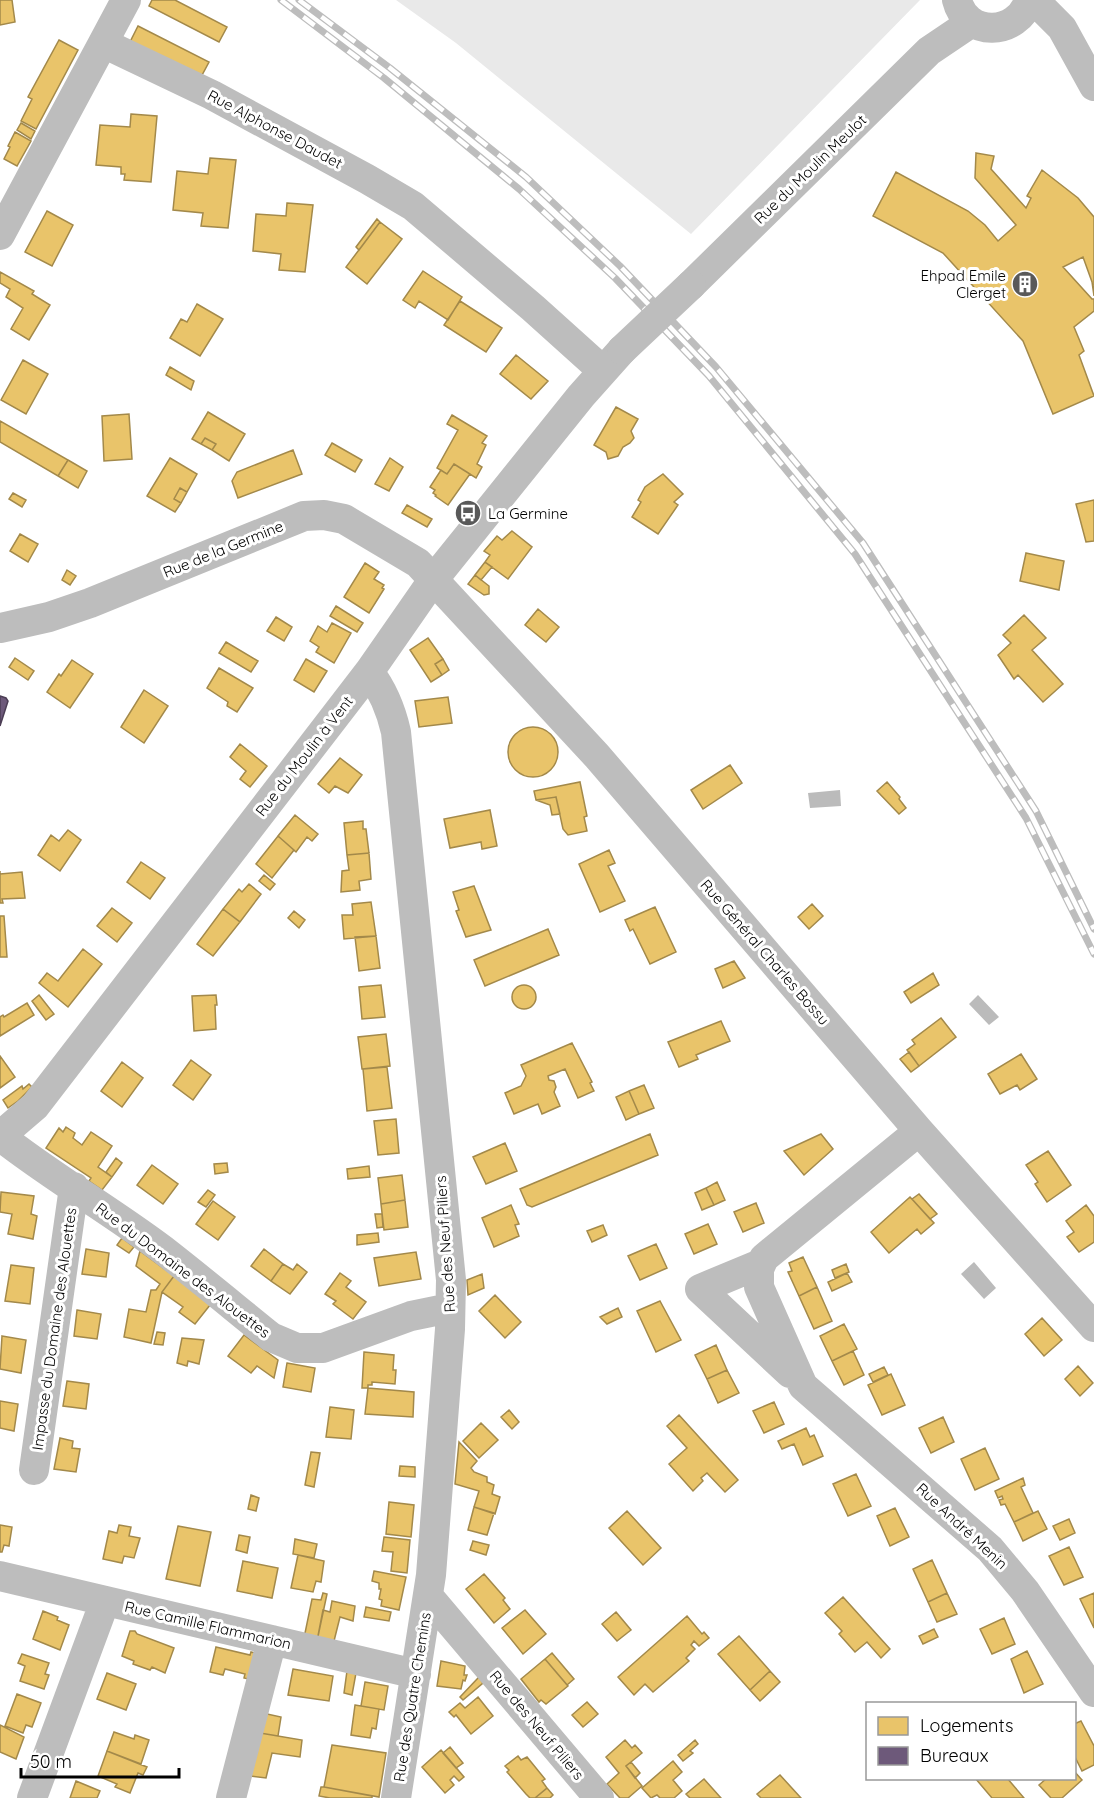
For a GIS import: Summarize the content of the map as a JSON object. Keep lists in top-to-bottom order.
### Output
{
  "streets": {
    "street": [
      "Rue Alphonse Daudet",
      "Rue du Moulin Meulot",
      "Rue de la Germine",
      "Rue du Moulin à Vent",
      "Rue Général Charles Bossu",
      "Rue des Neuf Piliers",
      "Rue du Domaine des Alouettes",
      "Impasse du Domaine des Alouettes",
      "Rue André Menin",
      "Rue Camille Flammarion",
      "Rue des Quatre Chemins"
    ]
  },
  "crossings": [
    ["Rue Alphonse Daudet", "Rue du Moulin Meulot"],
    ["Rue Alphonse Daudet", "Rue du Moulin à Vent"],
    ["Rue du Moulin Meulot", "Rue du Moulin à Vent"],
    ["Rue de la Germine", "Rue du Moulin à Vent"],
    ["Rue de la Germine", "Rue Général Charles Bossu"],
    ["Rue du Moulin à Vent", "Rue Général Charles Bossu"],
    ["Rue du Moulin à Vent", "Rue des Neuf Piliers"],
    ["Rue du Moulin à Vent", "Rue du Domaine des Alouettes"],
    ["Rue Général Charles Bossu", "Rue André Menin"],
    ["Rue des Neuf Piliers", "Rue du Domaine des Alouettes"],
    ["Rue des Neuf Piliers", "Rue des Quatre Chemins"],
    ["Rue du Domaine des Alouettes", "Impasse du Domaine des Alouettes"],
    ["Rue Camille Flammarion", "Rue des Quatre Chemins"]
  ],
  "places": {
    "building": ["Ehpad Emile Clerget"],
    "bus stop": ["La Germine"]
  },
  "legend": ["Logements", "Bureaux"],
  "scale_bar": "50 m"
}
